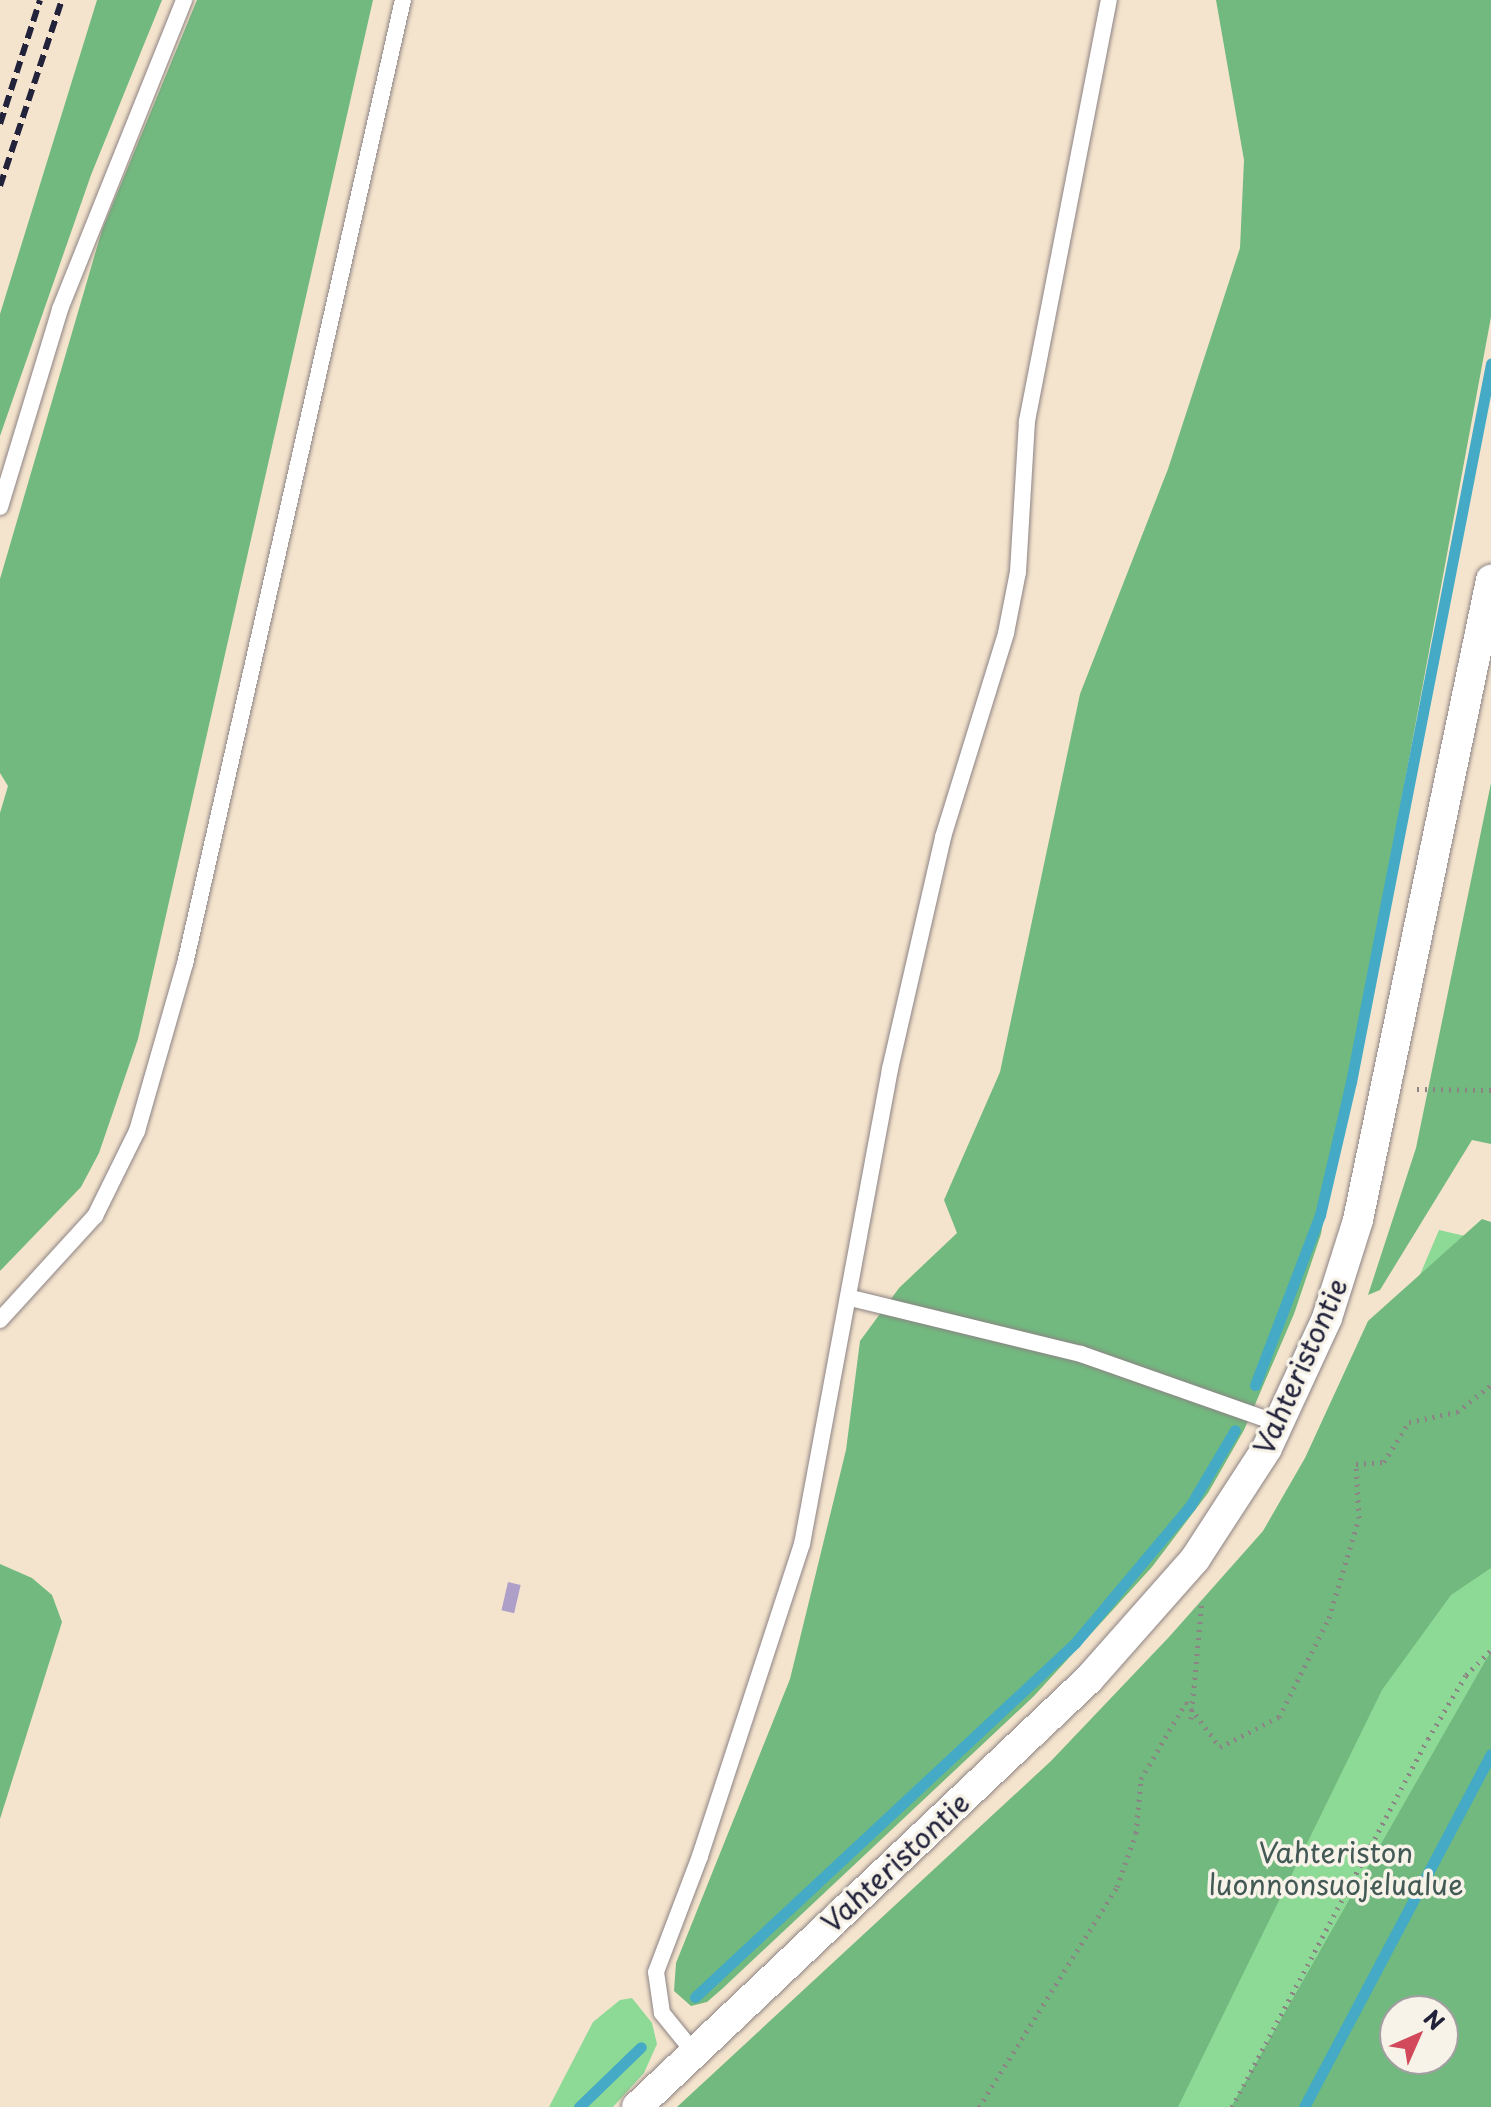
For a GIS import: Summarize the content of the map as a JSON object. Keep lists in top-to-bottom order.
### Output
{
  "streets": {
    "street": ["Vahteristontie"]
  },
  "parks": ["Vahteriston luonnonsuojelualue"],
  "north": "top right"
}
